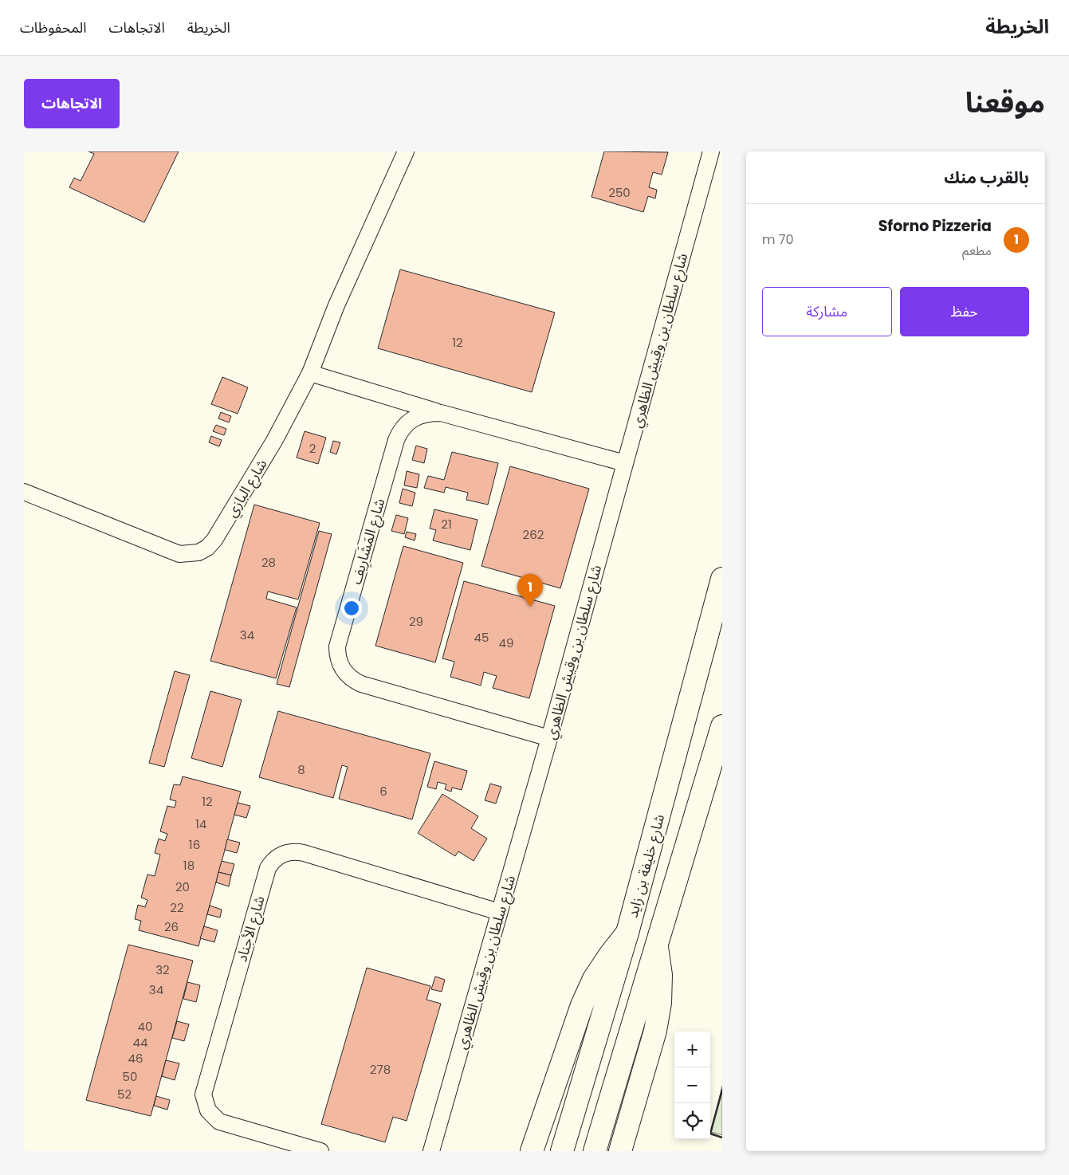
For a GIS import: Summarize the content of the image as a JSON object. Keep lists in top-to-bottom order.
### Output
{
  "streets": {
    "main road": ["شارع خليفة بن زايد"],
    "street": [
      "شارع سلطان بن وقيش الظاهري",
      "شارع البازي",
      "شارع المَشَارِيف",
      "شارع الأجناد"
    ]
  },
  "crossings": [
    ["شارع سلطان بن وقيش الظاهري", "شارع المَشَارِيف"],
    ["شارع سلطان بن وقيش الظاهري", "شارع الأجناد"]
  ],
  "house_numbers": [
    "250",
    "12",
    "2",
    "21",
    "262",
    "28",
    "29",
    "34",
    "45",
    "49",
    "8",
    "6",
    "12",
    "14",
    "16",
    "18",
    "20",
    "22",
    "26",
    "32",
    "34",
    "40",
    "44",
    "46",
    "278",
    "50",
    "52"
  ],
  "page": {
    "header": "الخريطة",
    "nav": ["الخريطة", "الاتجاهات", "المحفوظات"],
    "title": "موقعنا",
    "buttons": [
      "الاتجاهات",
      ["حفظ", "مشاركة"]
    ],
    "heading": "بالقرب منك",
    "list": [
      {
        "mark": "1",
        "name": "Sforno Pizzeria",
        "note": "مطعم",
        "value": "70 m"
      }
    ],
    "pins": "1",
    "map_buttons": ["+", "−"]
  }
}
